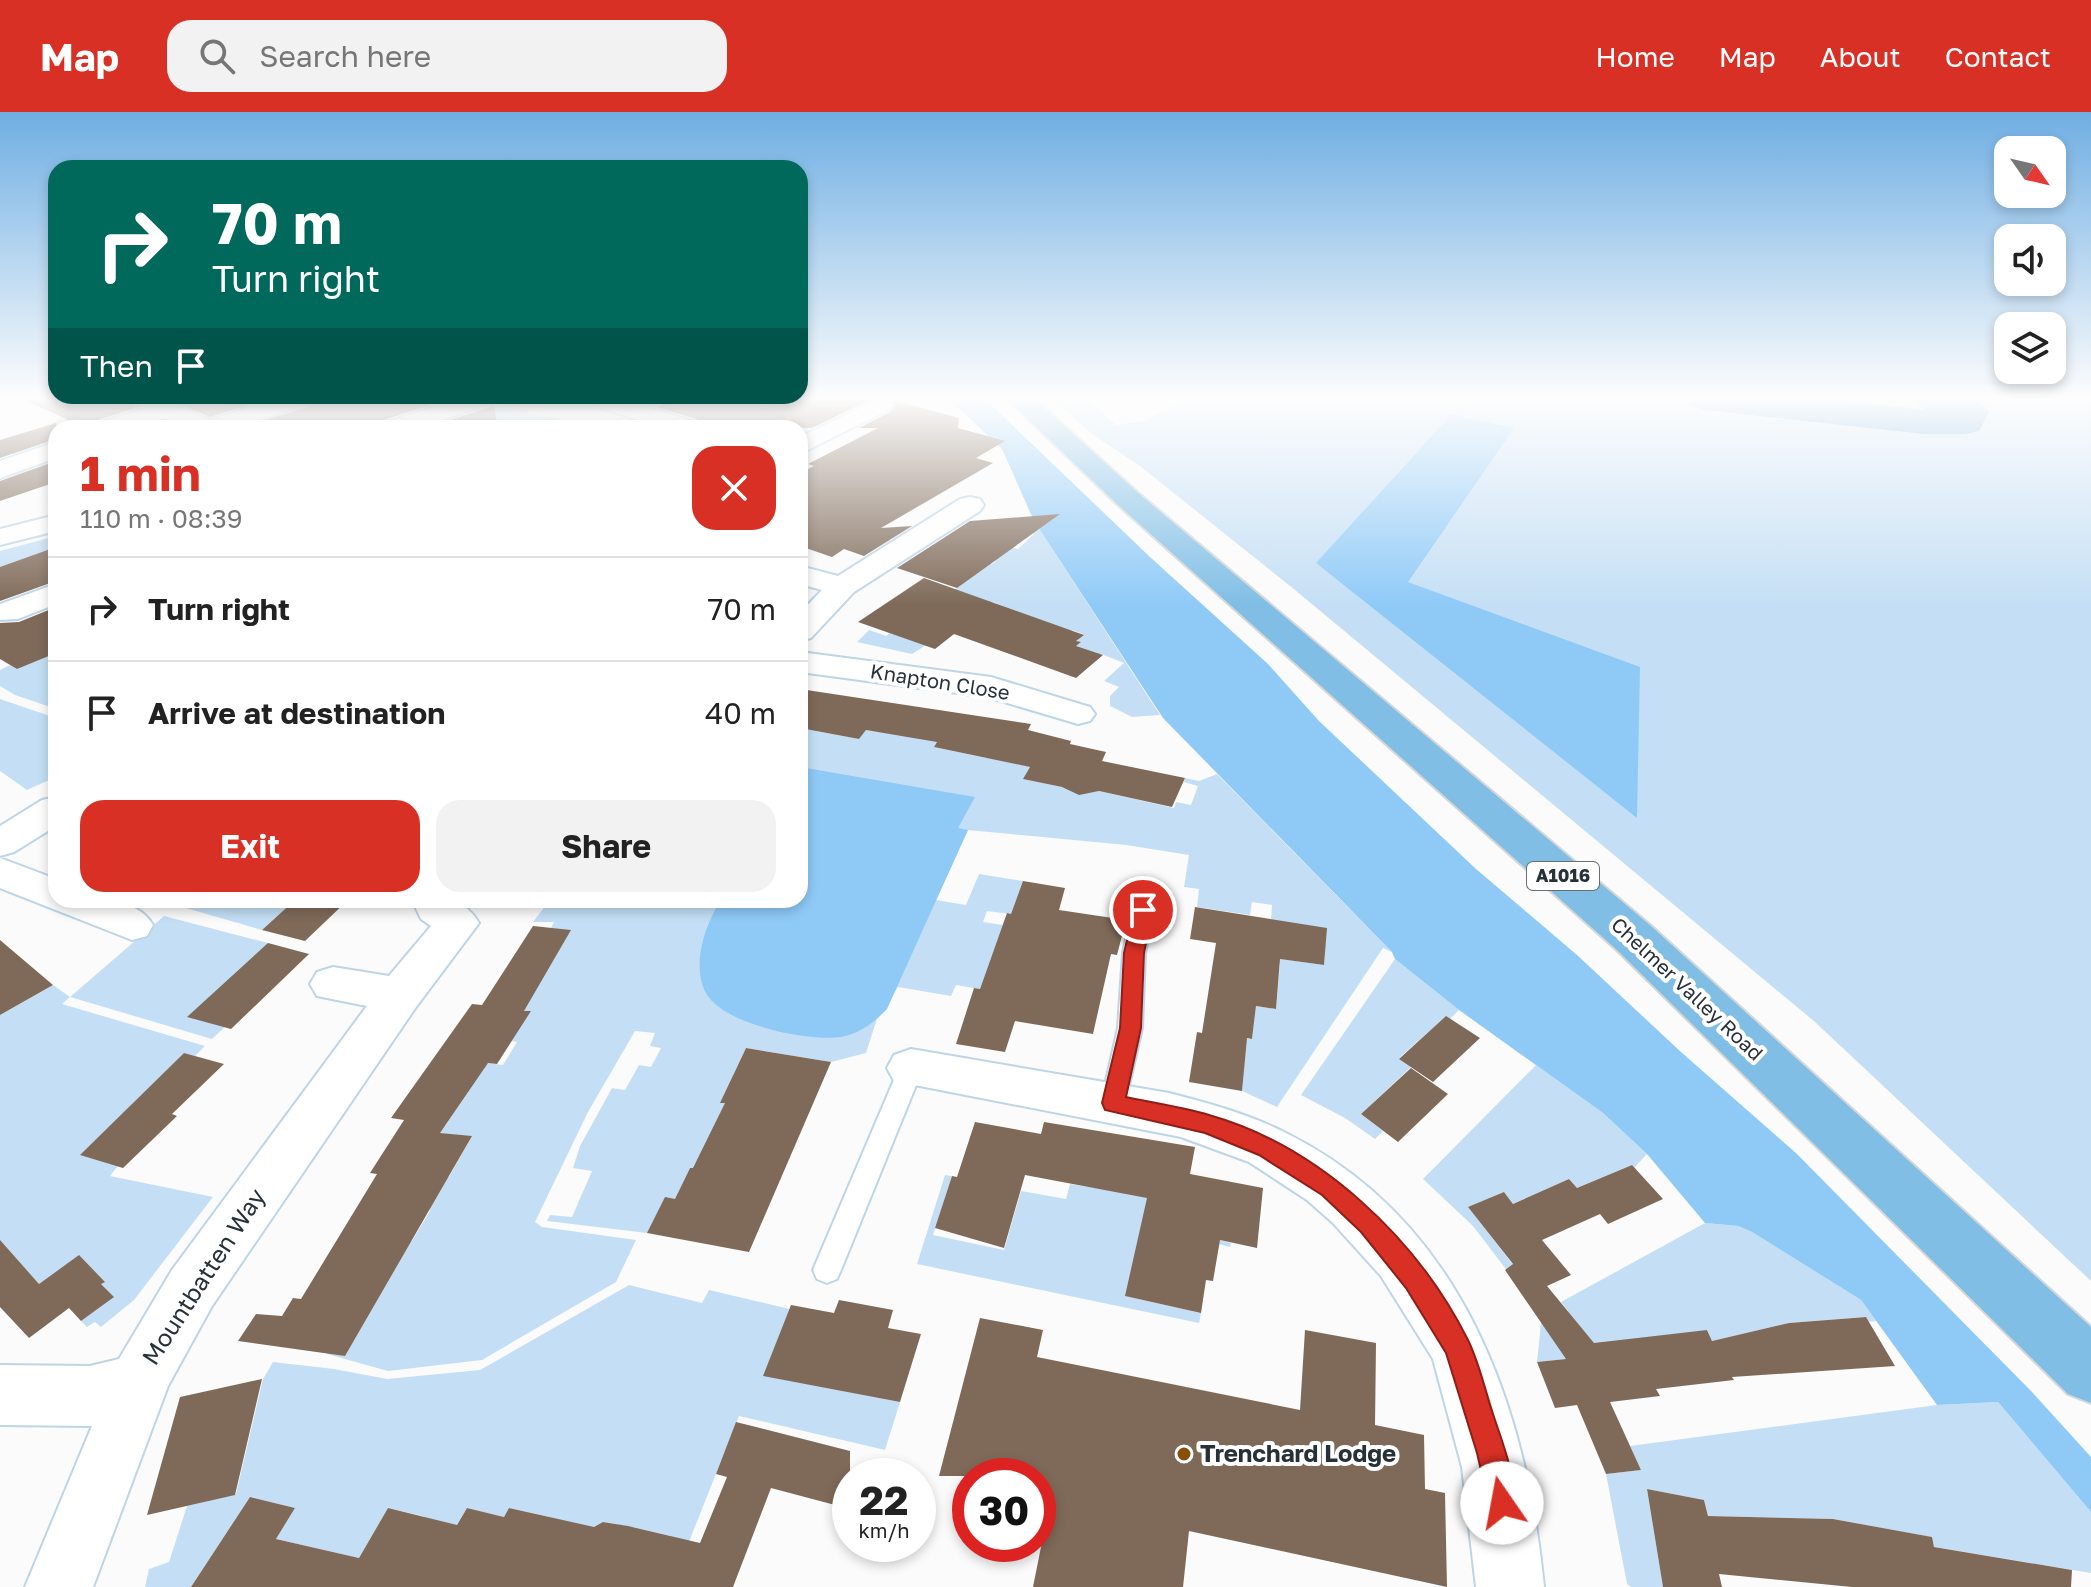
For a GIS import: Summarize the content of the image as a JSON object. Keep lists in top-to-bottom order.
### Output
{
  "streets": {
    "main road": ["A1016", "Chelmer Valley Road"],
    "street": ["Knapton Close", "Mountbatten Way"]
  },
  "places": ["Trenchard Lodge"],
  "north": "bottom right",
  "page": {
    "header": "Map",
    "search": "Search here",
    "nav": [
      "Home",
      "Map",
      "About",
      "Contact"
    ],
    "turn": ["70 m", "Turn right"],
    "then": "Then",
    "heading": ["1 min", "110 m · 08:39"],
    "list": [
      {
        "name": "Turn right",
        "value": "70 m"
      },
      {
        "name": "Arrive at destination",
        "value": "40 m"
      }
    ],
    "buttons": ["Exit", "Share"],
    "speed": "22 km/h",
    "limit": "30"
  }
}
